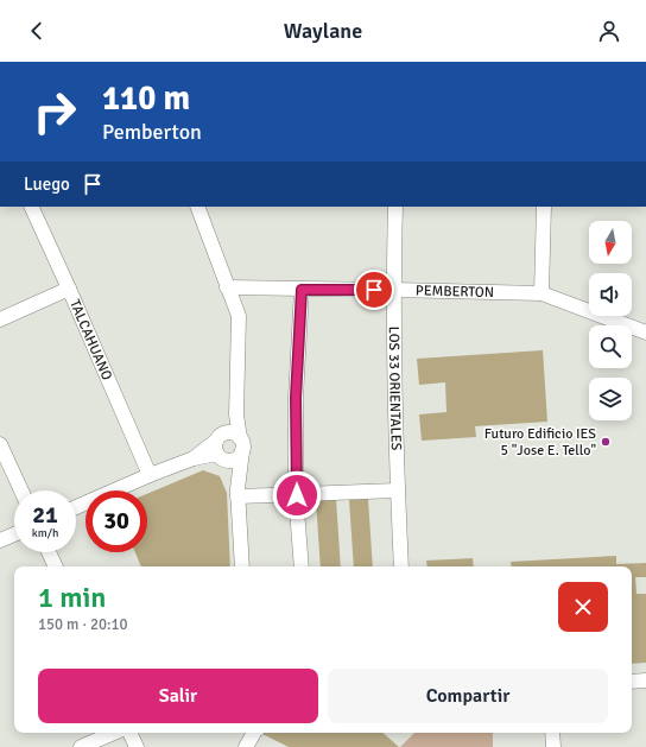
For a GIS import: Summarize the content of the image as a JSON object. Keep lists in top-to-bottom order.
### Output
{
  "streets": {
    "street": ["PEMBERTON", "TALCAHUANO", "LOS 33 ORIENTALES"]
  },
  "crossings": [
    ["PEMBERTON", "LOS 33 ORIENTALES"]
  ],
  "places": ["Futuro Edificio IES 5 \"Jose E. Tello\""],
  "north": "bottom",
  "page": {
    "header": "Waylane",
    "turn": ["110 m", "Pemberton"],
    "then": "Luego",
    "speed": "21 km/h",
    "limit": "30",
    "heading": ["1 min", "150 m · 20:10"],
    "buttons": ["Salir", "Compartir"]
  }
}
